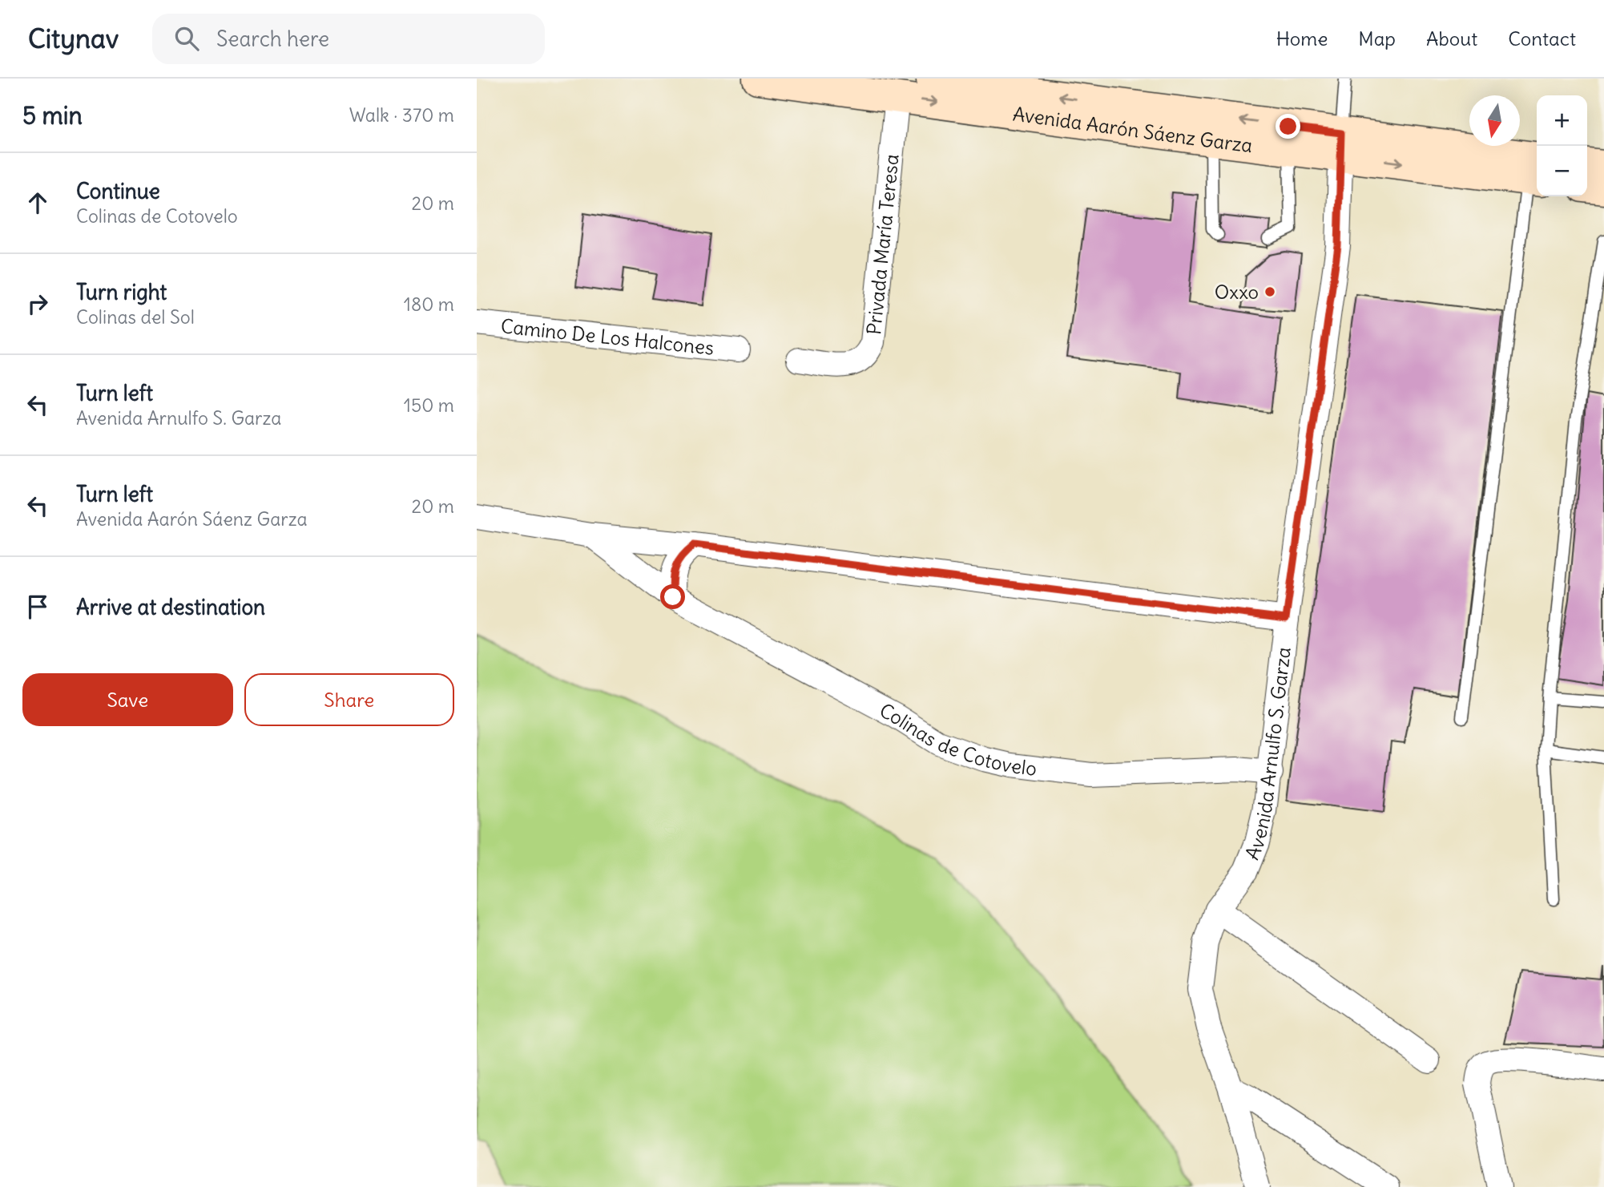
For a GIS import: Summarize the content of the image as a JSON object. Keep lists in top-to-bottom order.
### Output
{
  "streets": {
    "main road": ["Avenida Aarón Sáenz Garza"],
    "street": [
      "Privada María Teresa",
      "Camino De Los Halcones",
      "Colinas de Cotovelo",
      "Avenida Arnulfo S. Garza"
    ]
  },
  "crossings": [
    ["Avenida Aarón Sáenz Garza", "Privada María Teresa"],
    ["Avenida Aarón Sáenz Garza", "Avenida Arnulfo S. Garza"],
    ["Colinas de Cotovelo", "Avenida Arnulfo S. Garza"]
  ],
  "places": ["Oxxo"],
  "north": "bottom",
  "page": {
    "header": "Citynav",
    "search": "Search here",
    "nav": [
      "Home",
      "Map",
      "About",
      "Contact"
    ],
    "heading": ["5 min", "Walk · 370 m"],
    "map_buttons": ["+", "−"],
    "list": [
      ["Continue", "Colinas de Cotovelo", "20 m"],
      ["Turn right", "Colinas del Sol", "180 m"],
      ["Turn left", "Avenida Arnulfo S. Garza", "150 m"],
      ["Turn left", "Avenida Aarón Sáenz Garza", "20 m"],
      "Arrive at destination"
    ],
    "buttons": ["Save", "Share"]
  }
}
